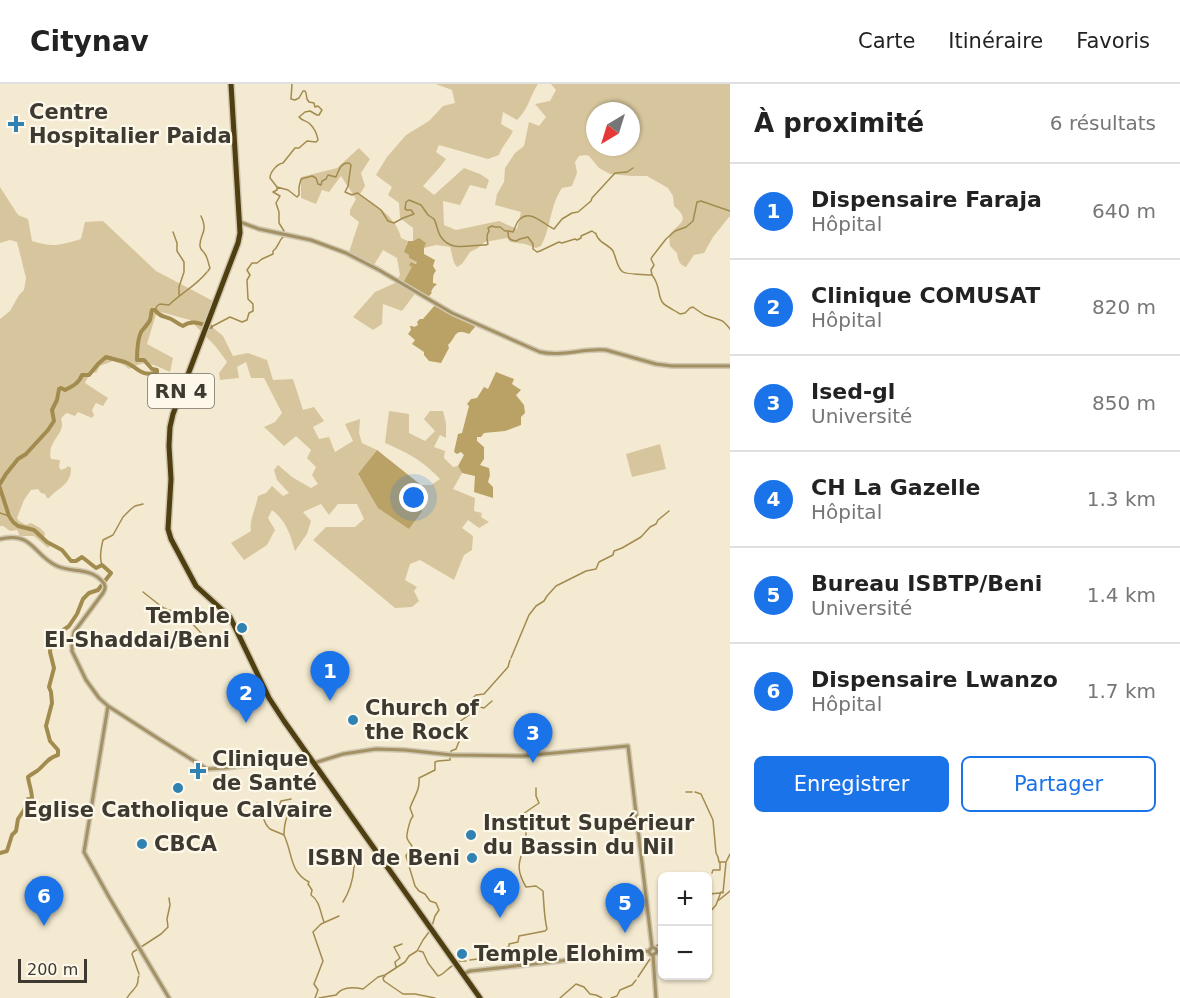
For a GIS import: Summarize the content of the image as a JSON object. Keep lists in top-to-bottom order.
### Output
{
  "streets": {
    "highway": ["RN 4"]
  },
  "places": {
    "health": ["Centre Hospitalier Paida", "Clinique de Santé"],
    "other": [
      "Temble El-Shaddai/Beni",
      "Church of the Rock",
      "Eglise Catholique Calvaire",
      "Institut Supérieur du Bassin du Nil",
      "CBCA",
      "ISBN de Beni",
      "Temple Elohim"
    ]
  },
  "scale_bar": "200 m",
  "north": "bottom left",
  "page": {
    "header": "Citynav",
    "nav": ["Carte", "Itinéraire", "Favoris"],
    "heading": ["À proximité", "6 résultats"],
    "list": [
      {
        "mark": "1",
        "name": "Dispensaire Faraja",
        "note": "Hôpital",
        "value": "640 m"
      },
      {
        "mark": "2",
        "name": "Clinique COMUSAT",
        "note": "Hôpital",
        "value": "820 m"
      },
      {
        "mark": "3",
        "name": "Ised-gl",
        "note": "Université",
        "value": "850 m"
      },
      {
        "mark": "4",
        "name": "CH La Gazelle",
        "note": "Hôpital",
        "value": "1.3 km"
      },
      {
        "mark": "5",
        "name": "Bureau ISBTP/Beni",
        "note": "Université",
        "value": "1.4 km"
      },
      {
        "mark": "6",
        "name": "Dispensaire Lwanzo",
        "note": "Hôpital",
        "value": "1.7 km"
      }
    ],
    "pins": [
      "1",
      "2",
      "3",
      "4",
      "6",
      "5"
    ],
    "buttons": ["Enregistrer", "Partager"],
    "map_buttons": ["+", "−"],
    "scale": "200 m"
  }
}
